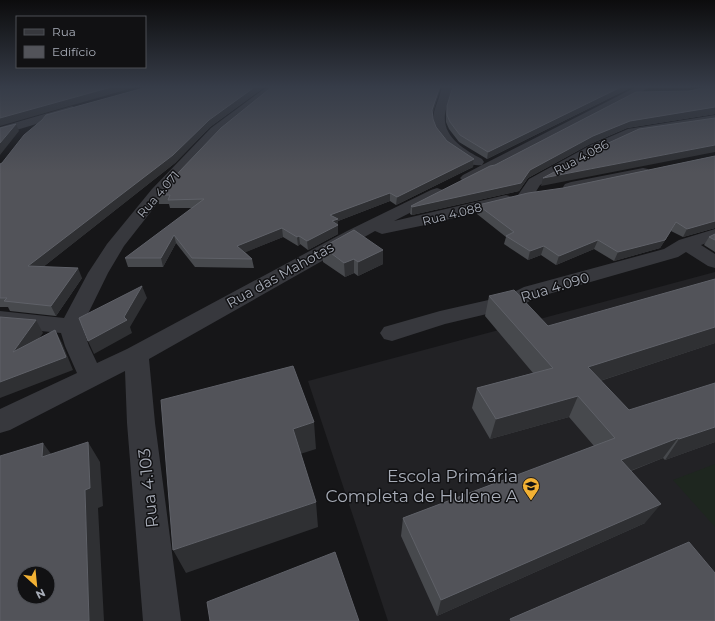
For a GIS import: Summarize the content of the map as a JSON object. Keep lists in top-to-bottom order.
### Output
{
  "streets": {
    "street": [
      "Rua 4.086",
      "Rua 4.071",
      "Rua 4.088",
      "Rua das Mahotas",
      "Rua 4.090",
      "Rua 4.103"
    ]
  },
  "crossings": [
    ["Rua 4.086", "Rua 4.088"],
    ["Rua 4.088", "Rua das Mahotas"],
    ["Rua das Mahotas", "Rua 4.103"]
  ],
  "places": {
    "school or university": ["Escola Primária Completa de Hulene A"]
  },
  "legend": ["Rua", "Edifício"],
  "north": "bottom right"
}
